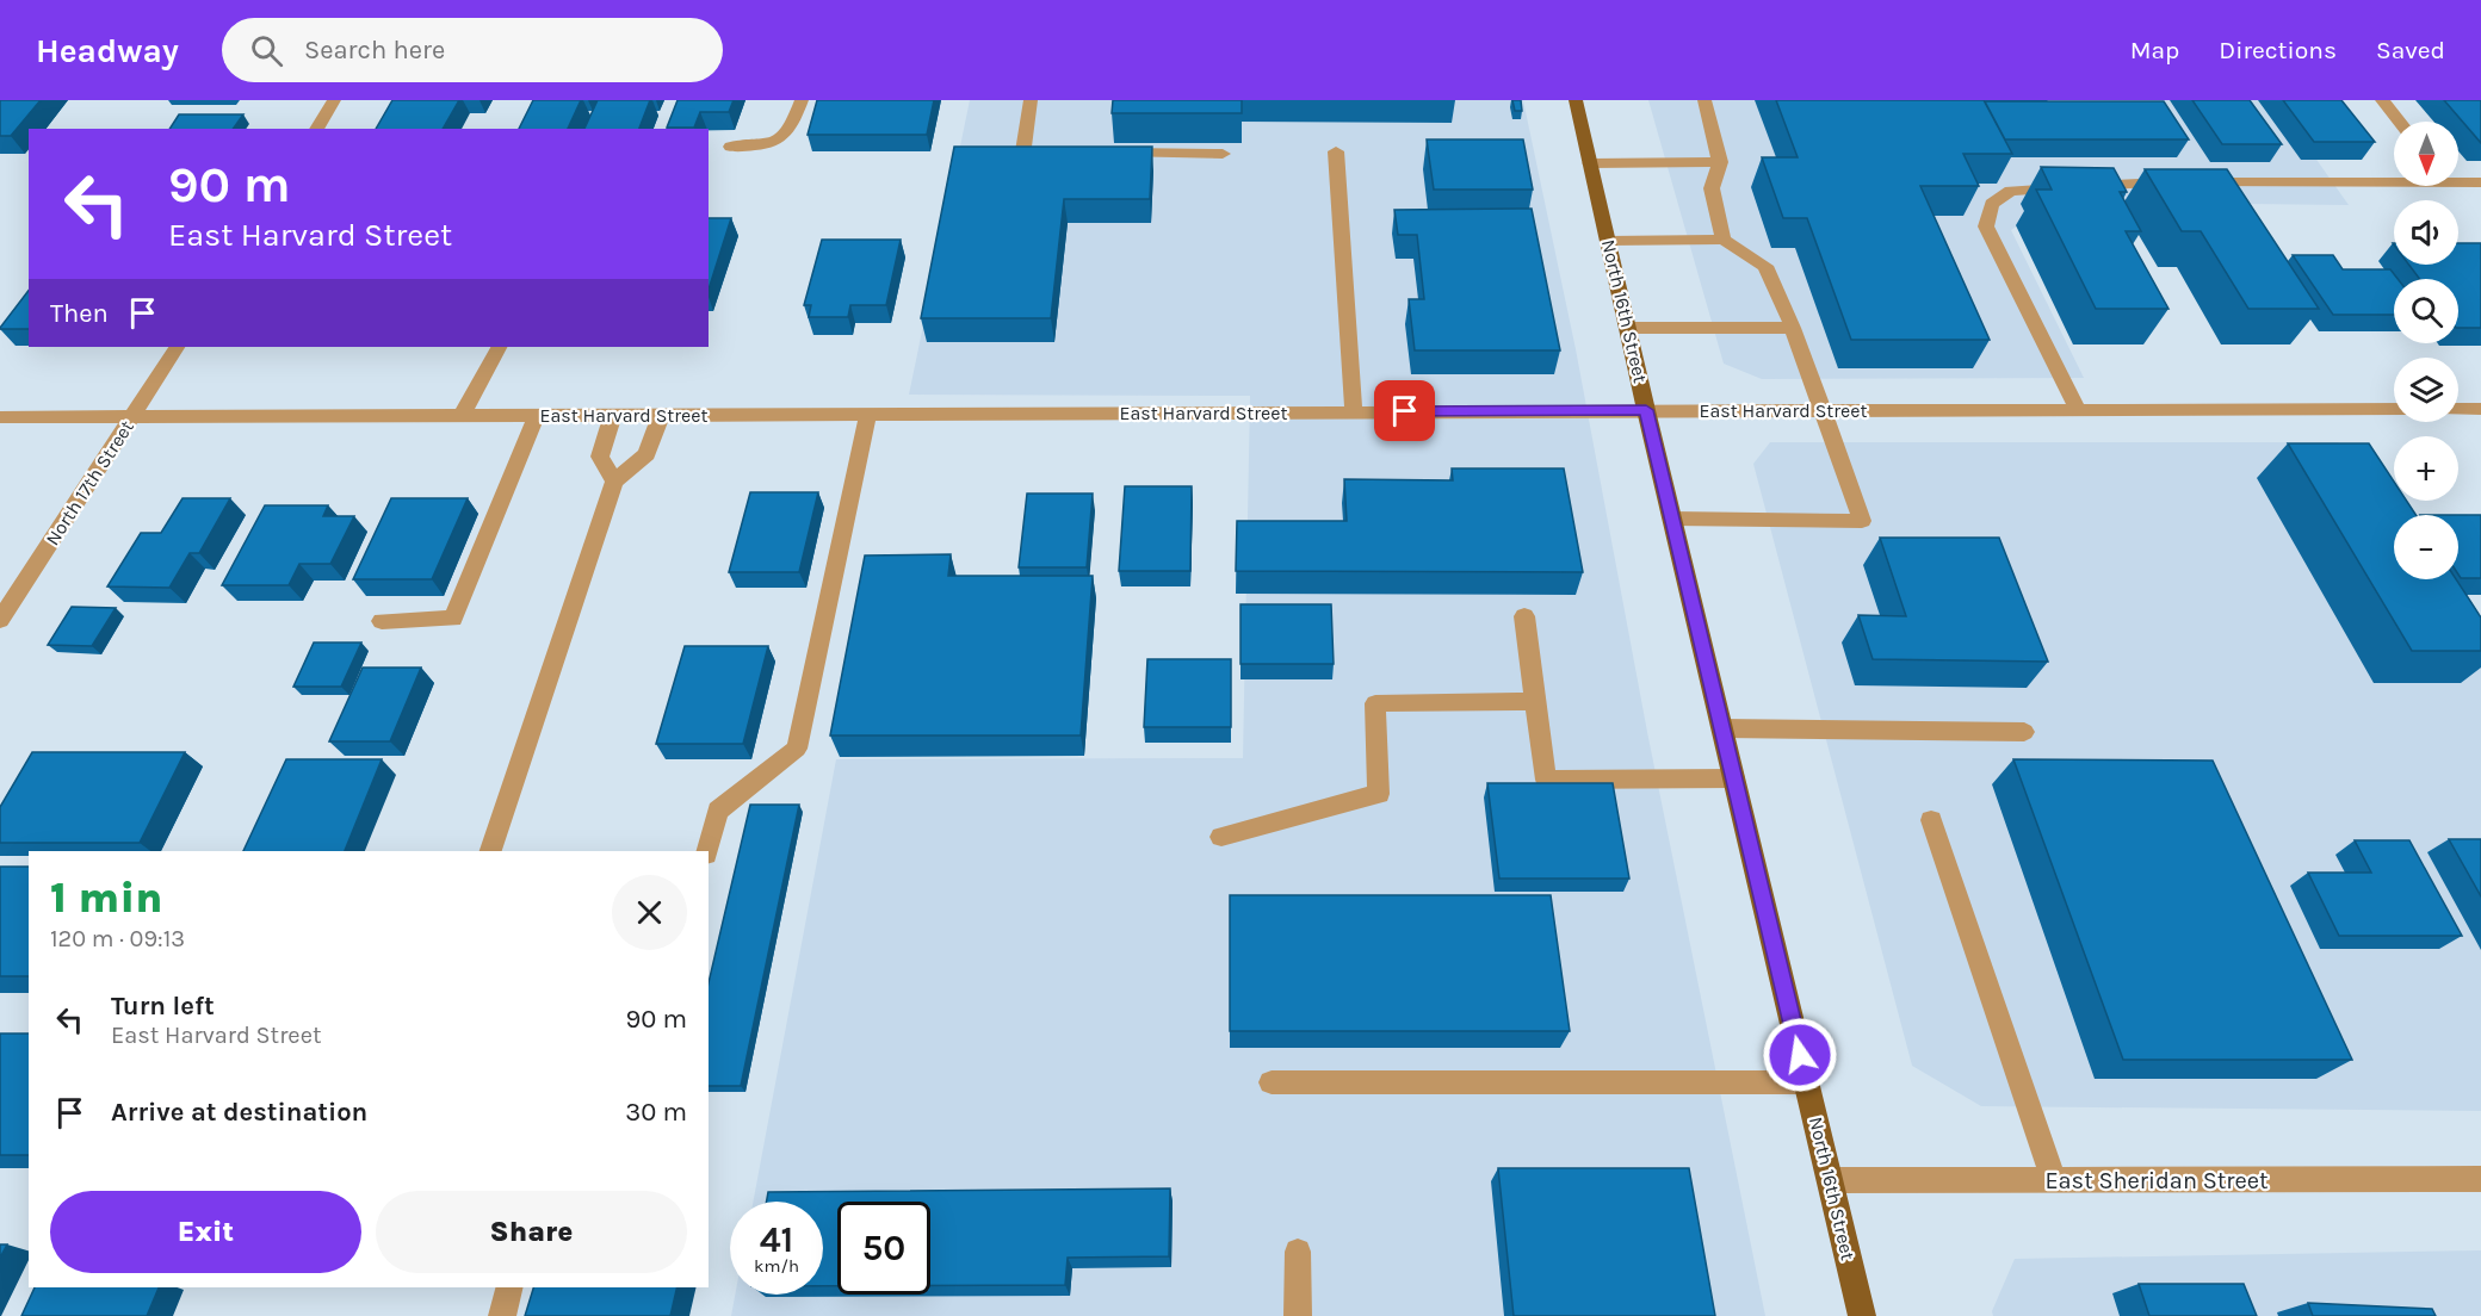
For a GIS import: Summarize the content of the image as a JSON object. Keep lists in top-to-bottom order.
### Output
{
  "streets": {
    "main road": ["North 16th Street"],
    "street": ["East Harvard Street", "North 17th Street", "East Sheridan Street"]
  },
  "crossings": [
    ["North 16th Street", "East Harvard Street"],
    ["North 16th Street", "East Sheridan Street"],
    ["East Harvard Street", "North 17th Street"]
  ],
  "north": "bottom",
  "page": {
    "header": "Headway",
    "search": "Search here",
    "nav": ["Map", "Directions", "Saved"],
    "map_buttons": ["+", "−"],
    "turn": ["90 m", "East Harvard Street"],
    "then": "Then",
    "heading": ["1 min", "120 m · 09:13"],
    "list": [
      {
        "name": "Turn left",
        "note": "East Harvard Street",
        "value": "90 m"
      },
      {
        "name": "Arrive at destination",
        "value": "30 m"
      }
    ],
    "buttons": ["Exit", "Share"],
    "speed": "41 km/h",
    "limit": "50"
  }
}
